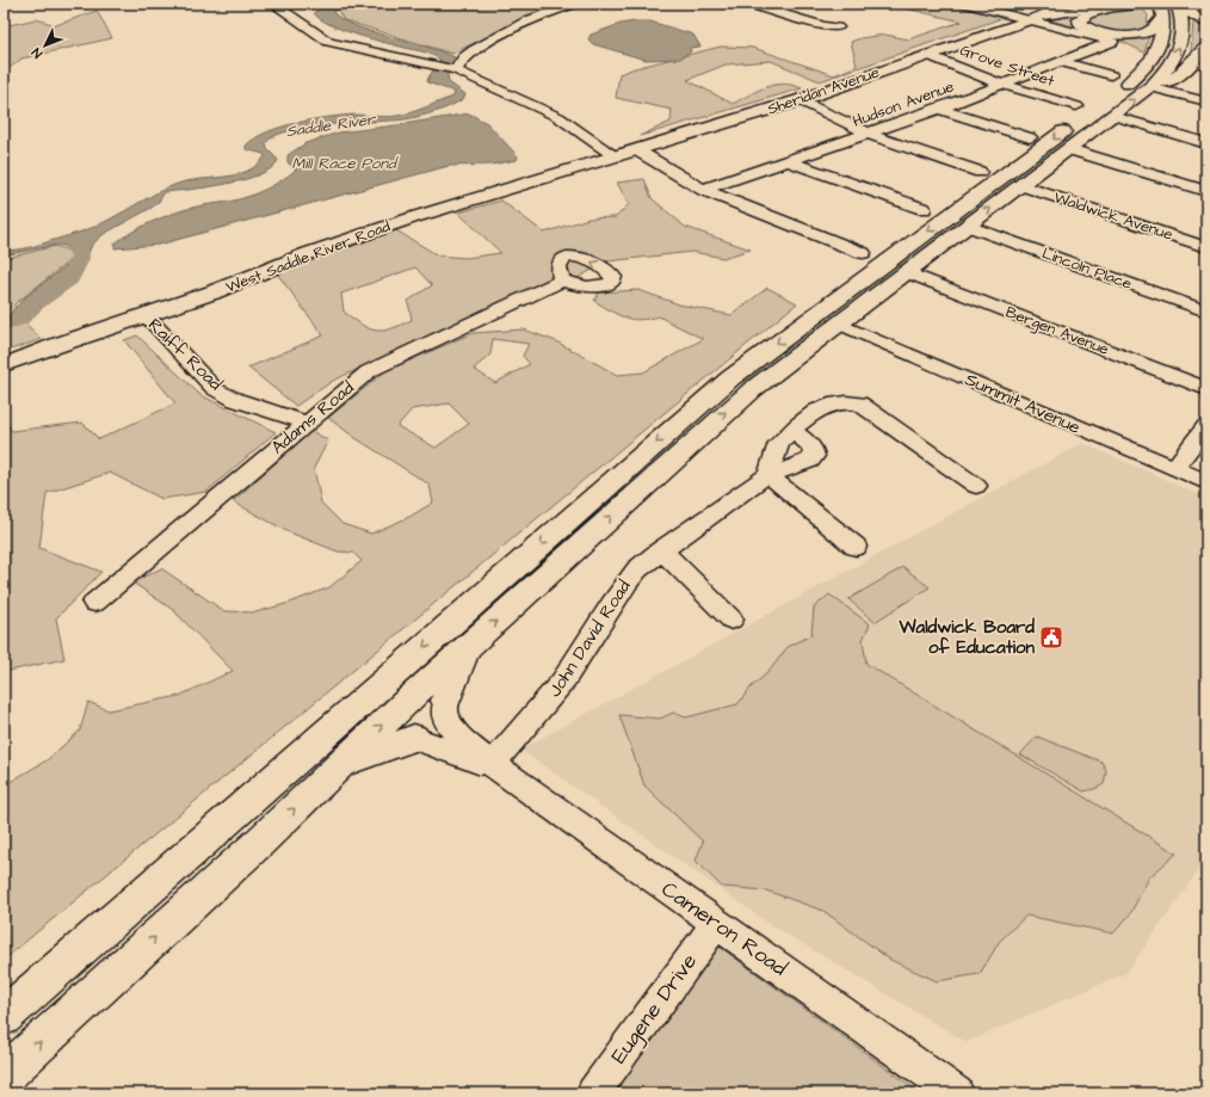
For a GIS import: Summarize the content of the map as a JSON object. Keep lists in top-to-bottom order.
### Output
{
  "streets": {
    "main road": ["Sheridan Avenue", "West Saddle River Road"],
    "street": [
      "Grove Street",
      "Hudson Avenue",
      "Waldwick Avenue",
      "Lincoln Place",
      "Bergen Avenue",
      "Raiff Road",
      "Summit Avenue",
      "Adams Road",
      "John David Road",
      "Cameron Road",
      "Eugene Drive"
    ]
  },
  "crossings": [
    ["Grove Street", "Sheridan Avenue"],
    ["Grove Street", "Hudson Avenue"],
    ["Sheridan Avenue", "West Saddle River Road"],
    ["West Saddle River Road", "Raiff Road"],
    ["Raiff Road", "Adams Road"],
    ["John David Road", "Cameron Road"],
    ["Cameron Road", "Eugene Drive"]
  ],
  "water": ["Saddle River", "Mill Race Pond"],
  "places": {
    "public building": ["Waldwick Board of Education"]
  },
  "north": "bottom left"
}
